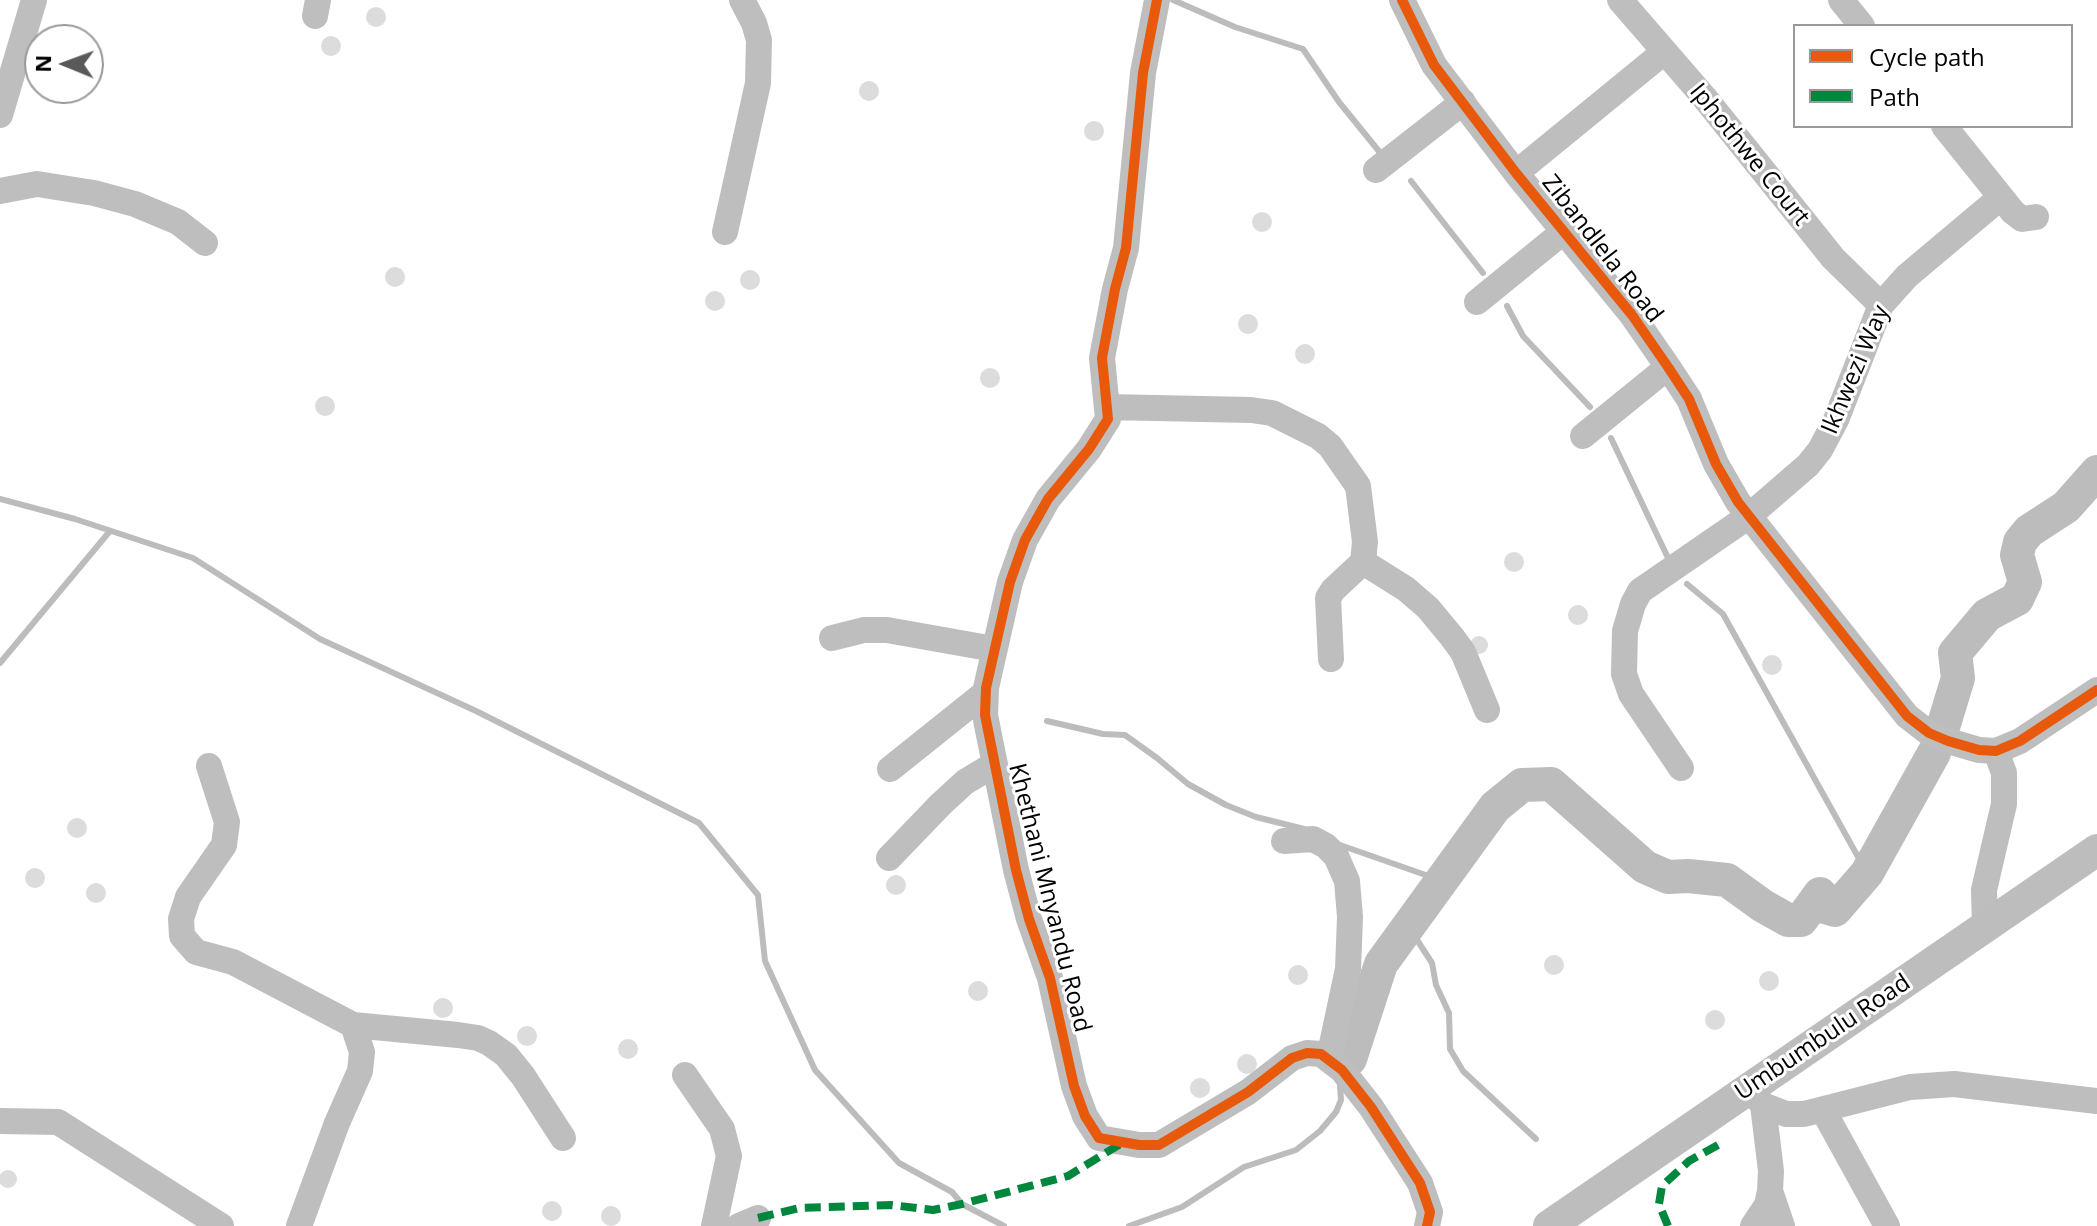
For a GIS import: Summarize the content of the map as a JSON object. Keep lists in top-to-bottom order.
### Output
{
  "streets": {
    "main road": ["Umbumbulu Road"],
    "street": [
      "Iphothwe Court",
      "Zibandlela Road",
      "Ikhwezi Way",
      "Khethani Mnyandu Road"
    ]
  },
  "crossings": [
    ["Iphothwe Court", "Ikhwezi Way"],
    ["Zibandlela Road", "Ikhwezi Way"]
  ],
  "legend": ["Cycle path", "Path"],
  "north": "left"
}
